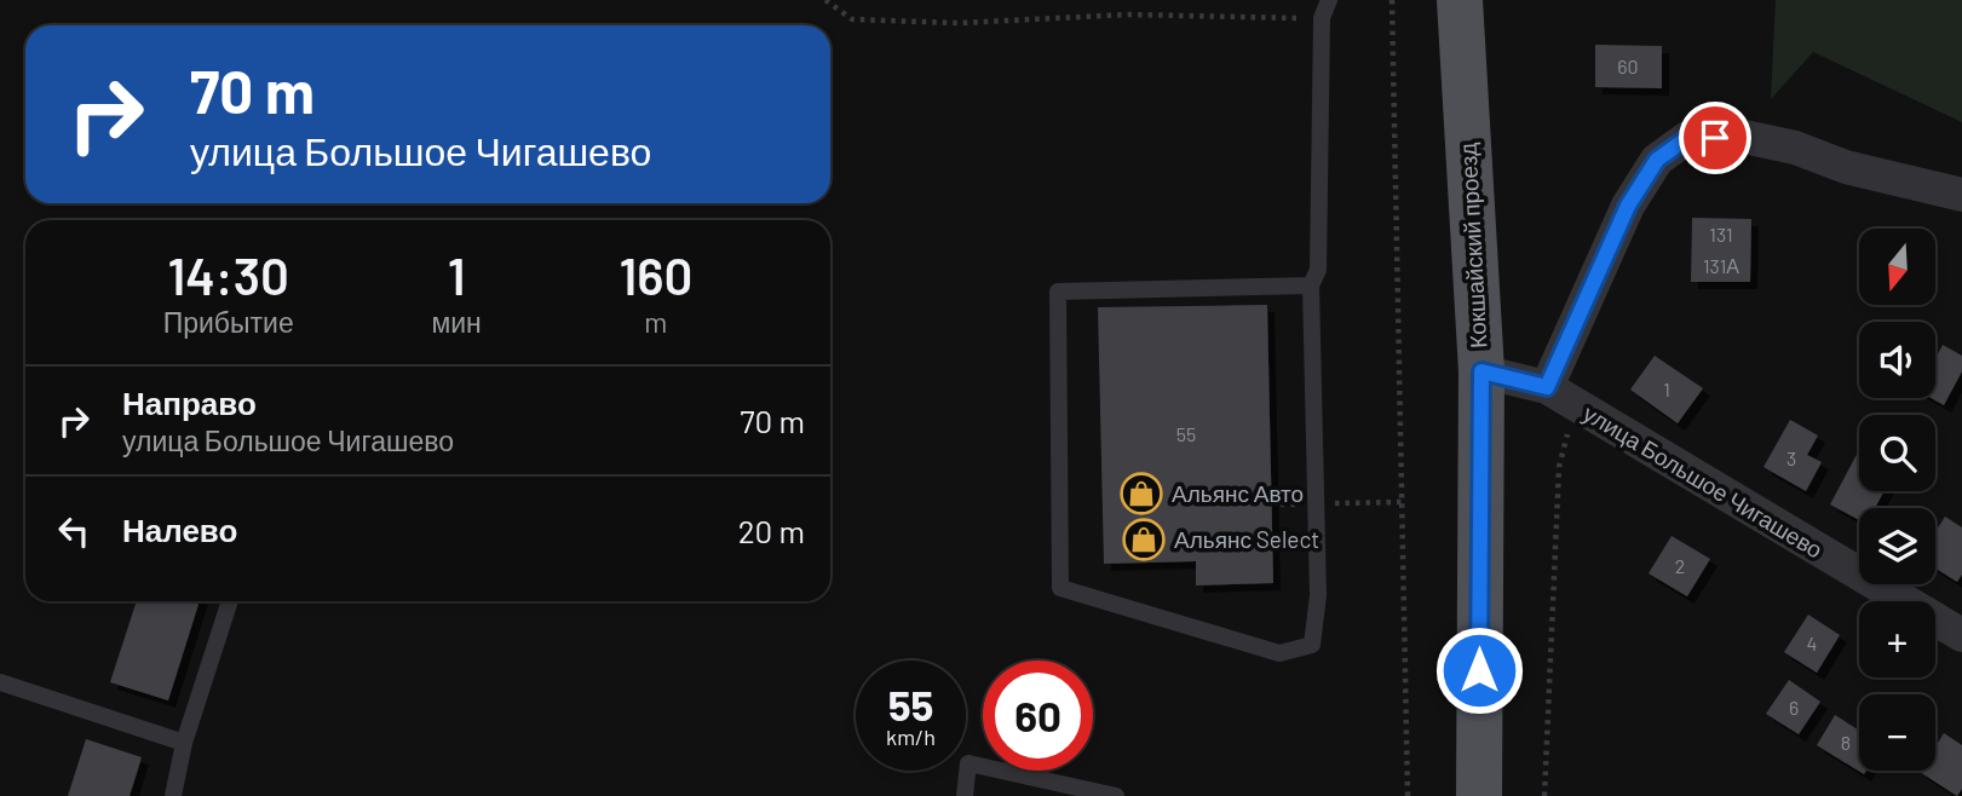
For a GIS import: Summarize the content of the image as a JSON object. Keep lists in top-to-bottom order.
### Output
{
  "streets": {
    "main road": ["Кокшайский проезд"],
    "street": ["улица Большое Чигашево"]
  },
  "crossings": [
    ["Кокшайский проезд", "улица Большое Чигашево"]
  ],
  "places": {
    "shop": ["Альянс Авто", "Альянс Select"]
  },
  "house_numbers": [
    "60",
    "131",
    "131А",
    "1",
    "55",
    "3",
    "2",
    "4",
    "6",
    "8"
  ],
  "north": "bottom",
  "page": {
    "turn": ["70 m", "улица Большое Чигашево"],
    "eta": [
      "14:30",
      "Прибытие",
      "1",
      "мин",
      "160",
      "m"
    ],
    "map_buttons": ["+", "−"],
    "list": [
      {
        "name": "Направо",
        "note": "улица Большое Чигашево",
        "value": "70 m"
      },
      {
        "name": "Налево",
        "value": "20 m"
      }
    ],
    "speed": "55 km/h",
    "limit": "60"
  }
}
